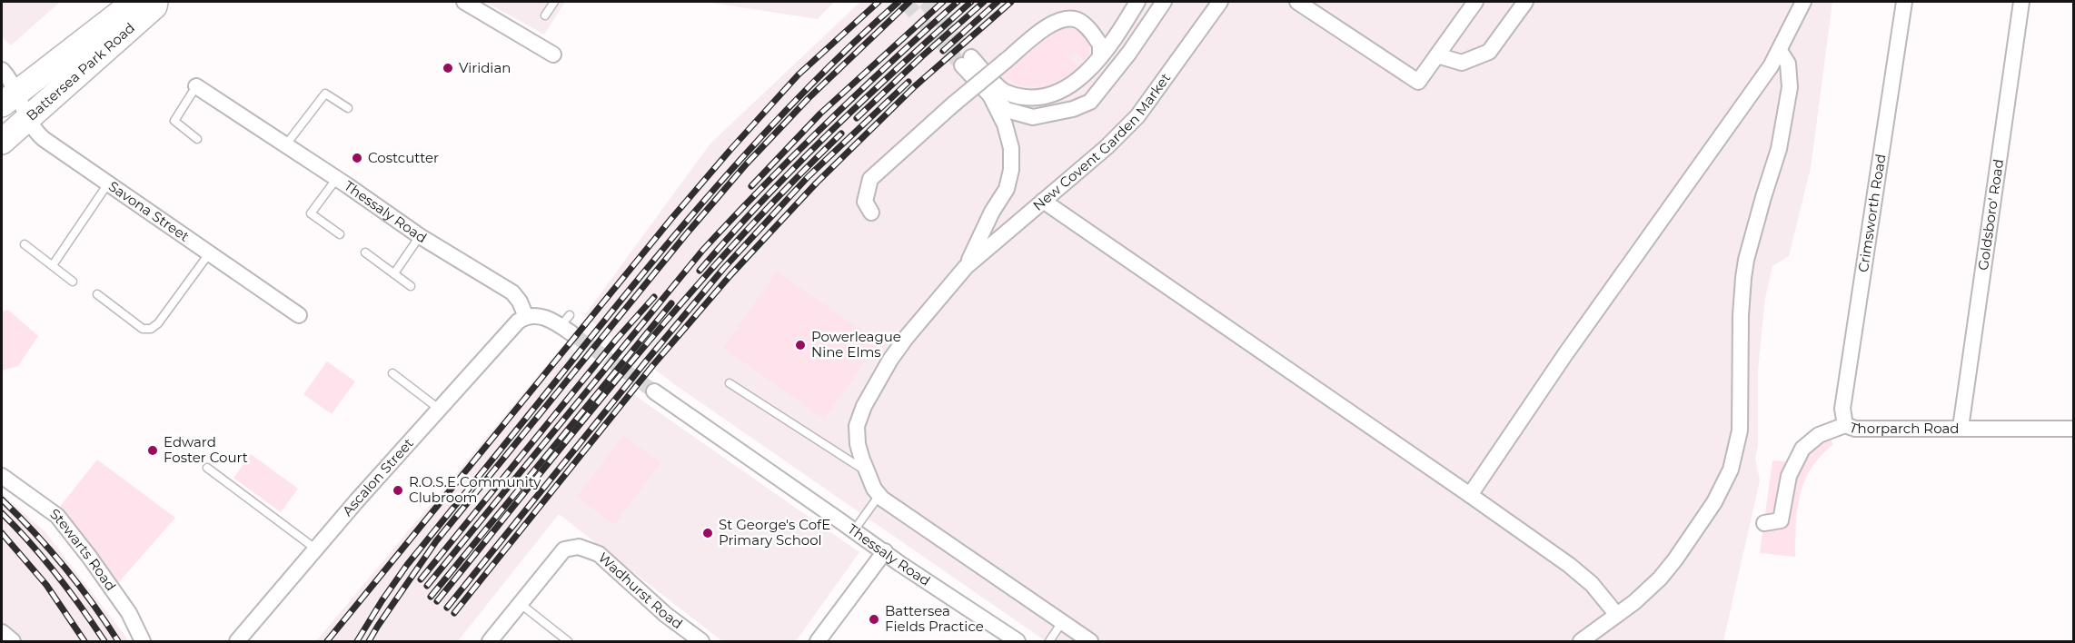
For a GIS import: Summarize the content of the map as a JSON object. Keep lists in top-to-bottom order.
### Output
{
  "streets": {
    "highway": ["Battersea Park Road"],
    "street": [
      "New Covent Garden Market",
      "Savona Street",
      "Thessaly Road",
      "Crimsworth Road",
      "Goldsboro' Road",
      "Thorparch Road",
      "Ascalon Street",
      "Stewarts Road",
      "Wadhurst Road"
    ]
  },
  "crossings": [
    ["Battersea Park Road", "Savona Street"],
    ["Thessaly Road", "Ascalon Street"],
    ["Crimsworth Road", "Thorparch Road"],
    ["Goldsboro' Road", "Thorparch Road"]
  ],
  "places": [
    "Viridian",
    "Costcutter",
    "Powerleague Nine Elms",
    "Edward Foster Court",
    "R.O.S.E Community Clubroom",
    "St George's CofE Primary School",
    "Battersea Fields Practice"
  ]
}
